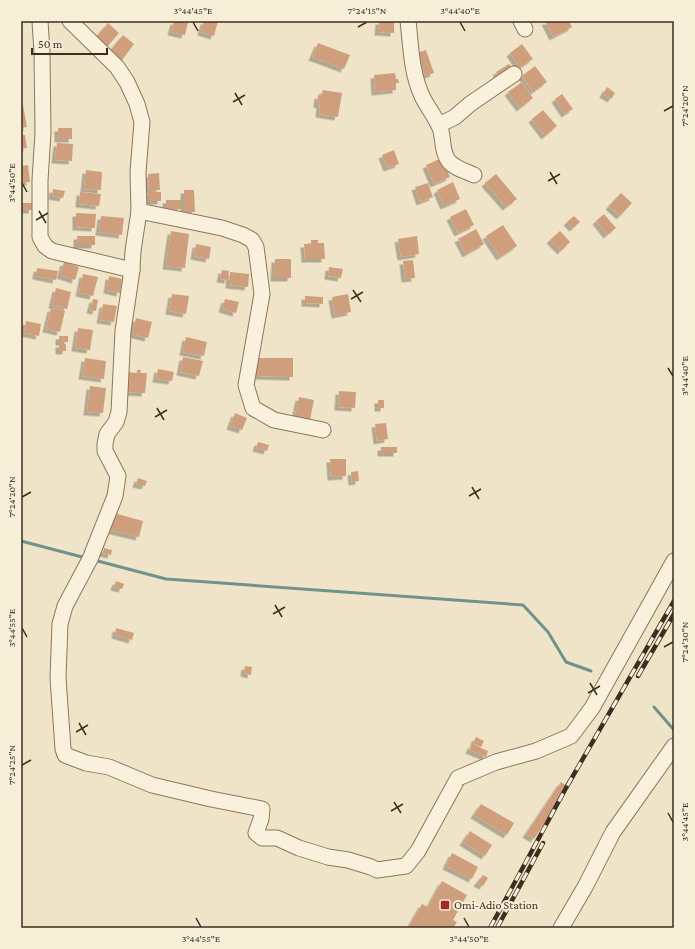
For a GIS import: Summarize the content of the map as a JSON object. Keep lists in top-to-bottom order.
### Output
{
  "places": {
    "transit": ["Omi-Adio Station"]
  },
  "scale_bar": "50 m",
  "coordinates": [
    "3°44'45\"E",
    "7°24'15\"N",
    "3°44'40\"E",
    "7°24'20\"N",
    "3°44'50\"E",
    "3°44'55\"E",
    "7°24'30\"N",
    "7°24'25\"N"
  ]
}
